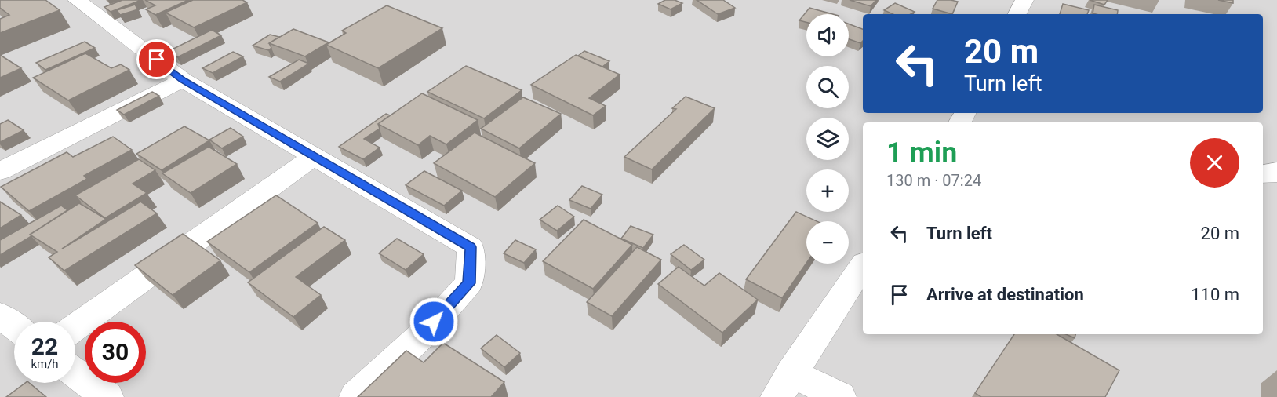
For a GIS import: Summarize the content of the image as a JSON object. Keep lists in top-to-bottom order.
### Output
{
  "page": {
    "map_buttons": ["+", "−"],
    "turn": ["20 m", "Turn left"],
    "heading": ["1 min", "130 m · 07:24"],
    "list": [
      {
        "name": "Turn left",
        "value": "20 m"
      },
      {
        "name": "Arrive at destination",
        "value": "110 m"
      }
    ],
    "speed": "22 km/h",
    "limit": "30"
  }
}
